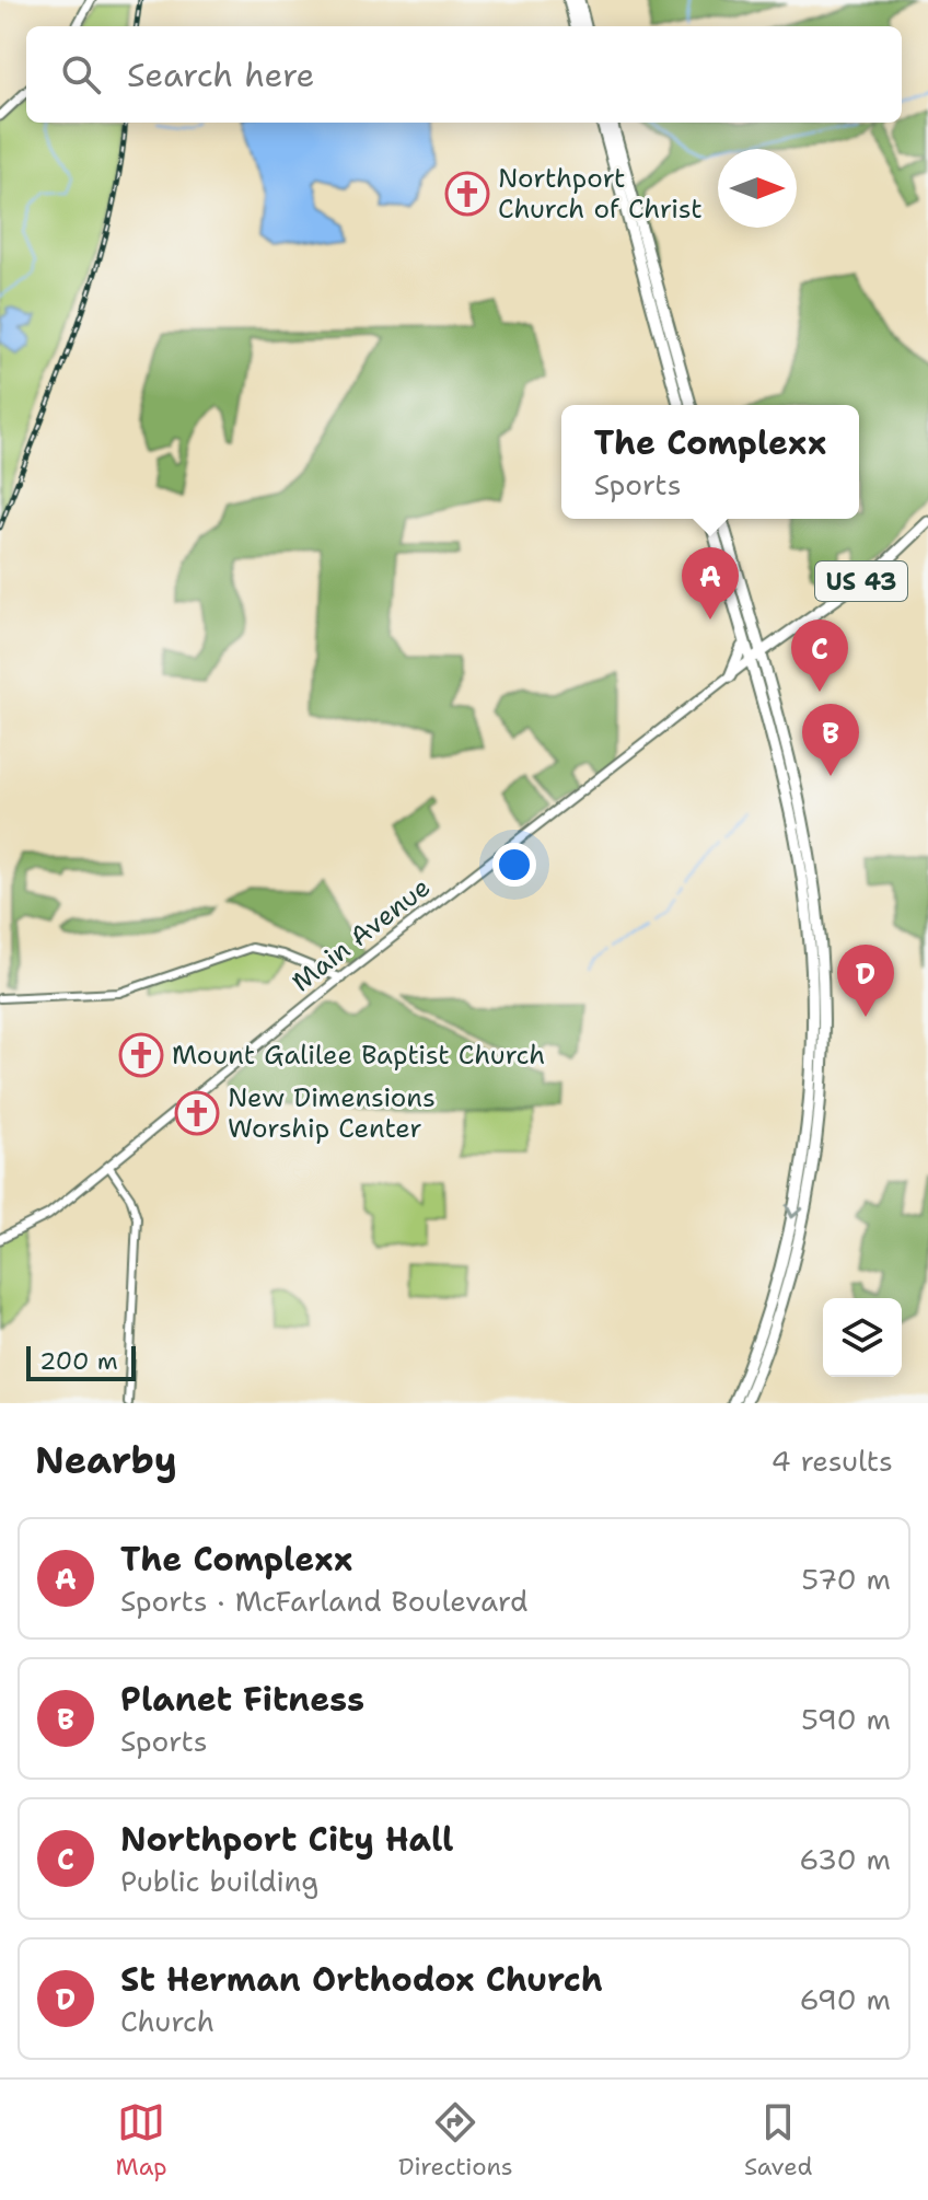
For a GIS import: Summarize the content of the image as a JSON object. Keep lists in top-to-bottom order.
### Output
{
  "streets": {
    "highway": ["US 43"],
    "main road": ["Main Avenue"]
  },
  "crossings": [
    ["US 43", "Main Avenue"]
  ],
  "places": {
    "church": ["Northport Church of Christ", "Mount Galilee Baptist Church", "New Dimensions Worship Center"]
  },
  "scale_bar": "200 m",
  "north": "right",
  "page": {
    "search": "Search here",
    "popup": ["The Complexx", "Sports"],
    "pins": [
      "A",
      "C",
      "B",
      "D"
    ],
    "scale": "200 m",
    "heading": ["Nearby", "4 results"],
    "list": [
      {
        "mark": "A",
        "name": "The Complexx",
        "note": "Sports · McFarland Boulevard",
        "value": "570 m"
      },
      {
        "mark": "B",
        "name": "Planet Fitness",
        "note": "Sports",
        "value": "590 m"
      },
      {
        "mark": "C",
        "name": "Northport City Hall",
        "note": "Public building",
        "value": "630 m"
      },
      {
        "mark": "D",
        "name": "St Herman Orthodox Church",
        "note": "Church",
        "value": "690 m"
      }
    ],
    "nav": ["Map", "Directions", "Saved"]
  }
}
